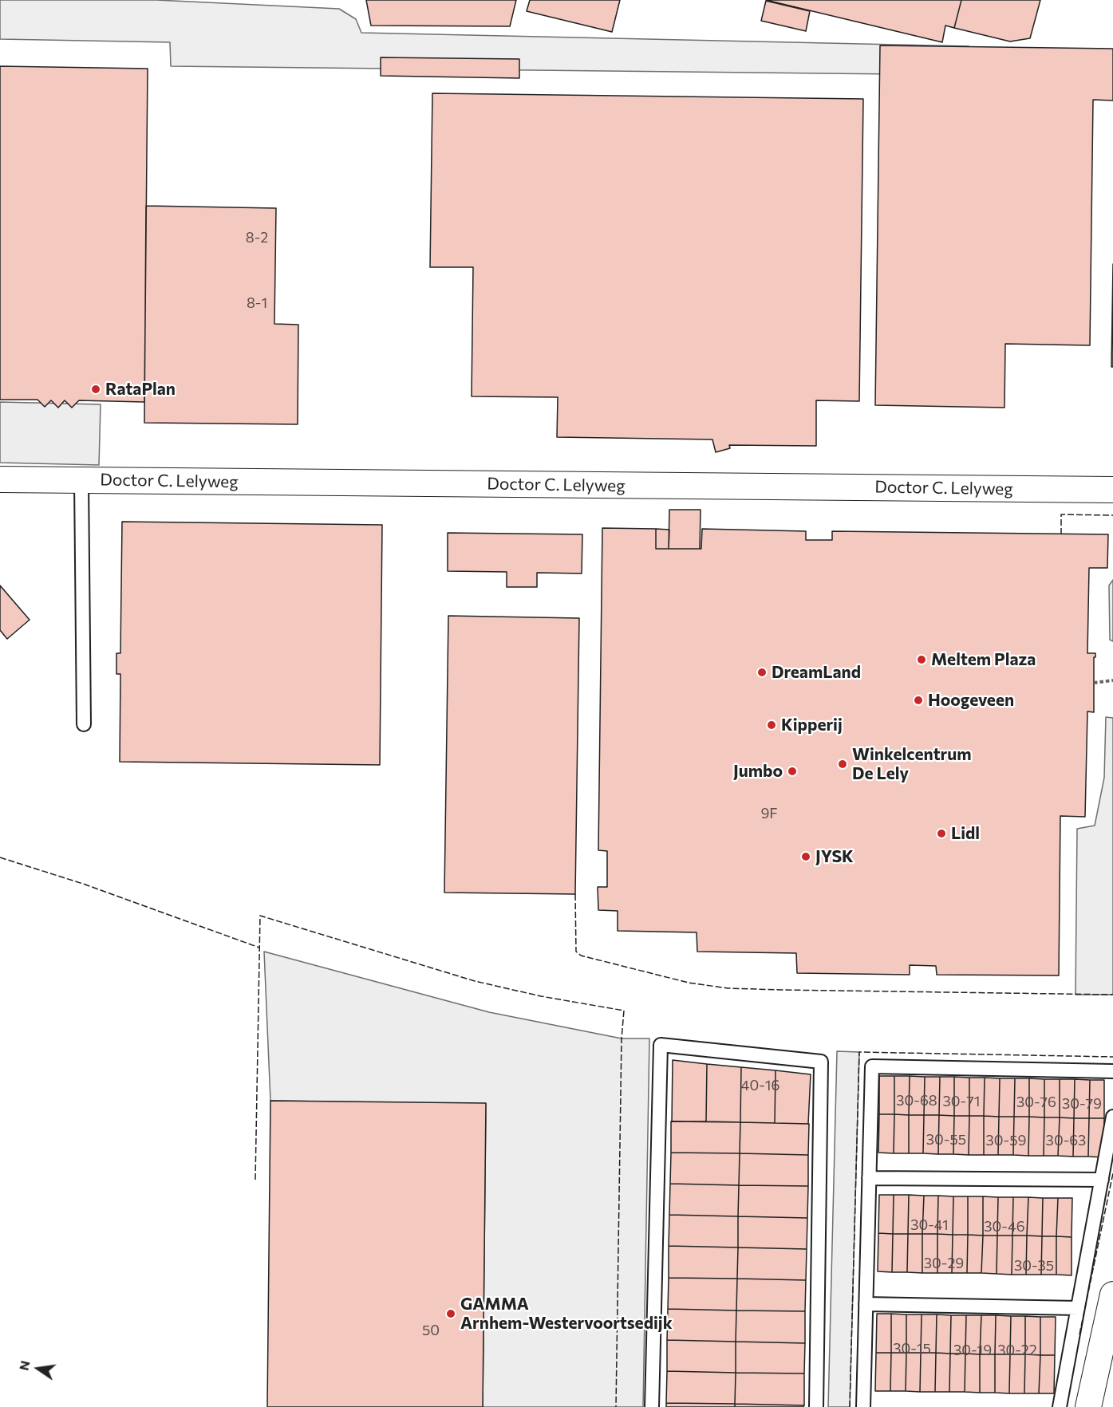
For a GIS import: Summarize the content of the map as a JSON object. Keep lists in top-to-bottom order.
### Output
{
  "streets": {
    "street": ["Doctor C. Lelyweg"]
  },
  "places": [
    "RataPlan",
    "Meltem Plaza",
    "DreamLand",
    "Hoogeveen",
    "Kipperij",
    "Winkelcentrum De Lely",
    "Jumbo",
    "Lidl",
    "JYSK",
    "GAMMA Arnhem-Westervoortsedijk"
  ],
  "house_numbers": [
    "8-2",
    "8-1",
    "9F",
    "40-16",
    "30-68",
    "30-71",
    "30-76",
    "30-79",
    "30-55",
    "30-59",
    "30-63",
    "30-41",
    "30-46",
    "30-29",
    "30-35",
    "50",
    "30-15",
    "30-19",
    "30-22"
  ],
  "north": "left"
}
